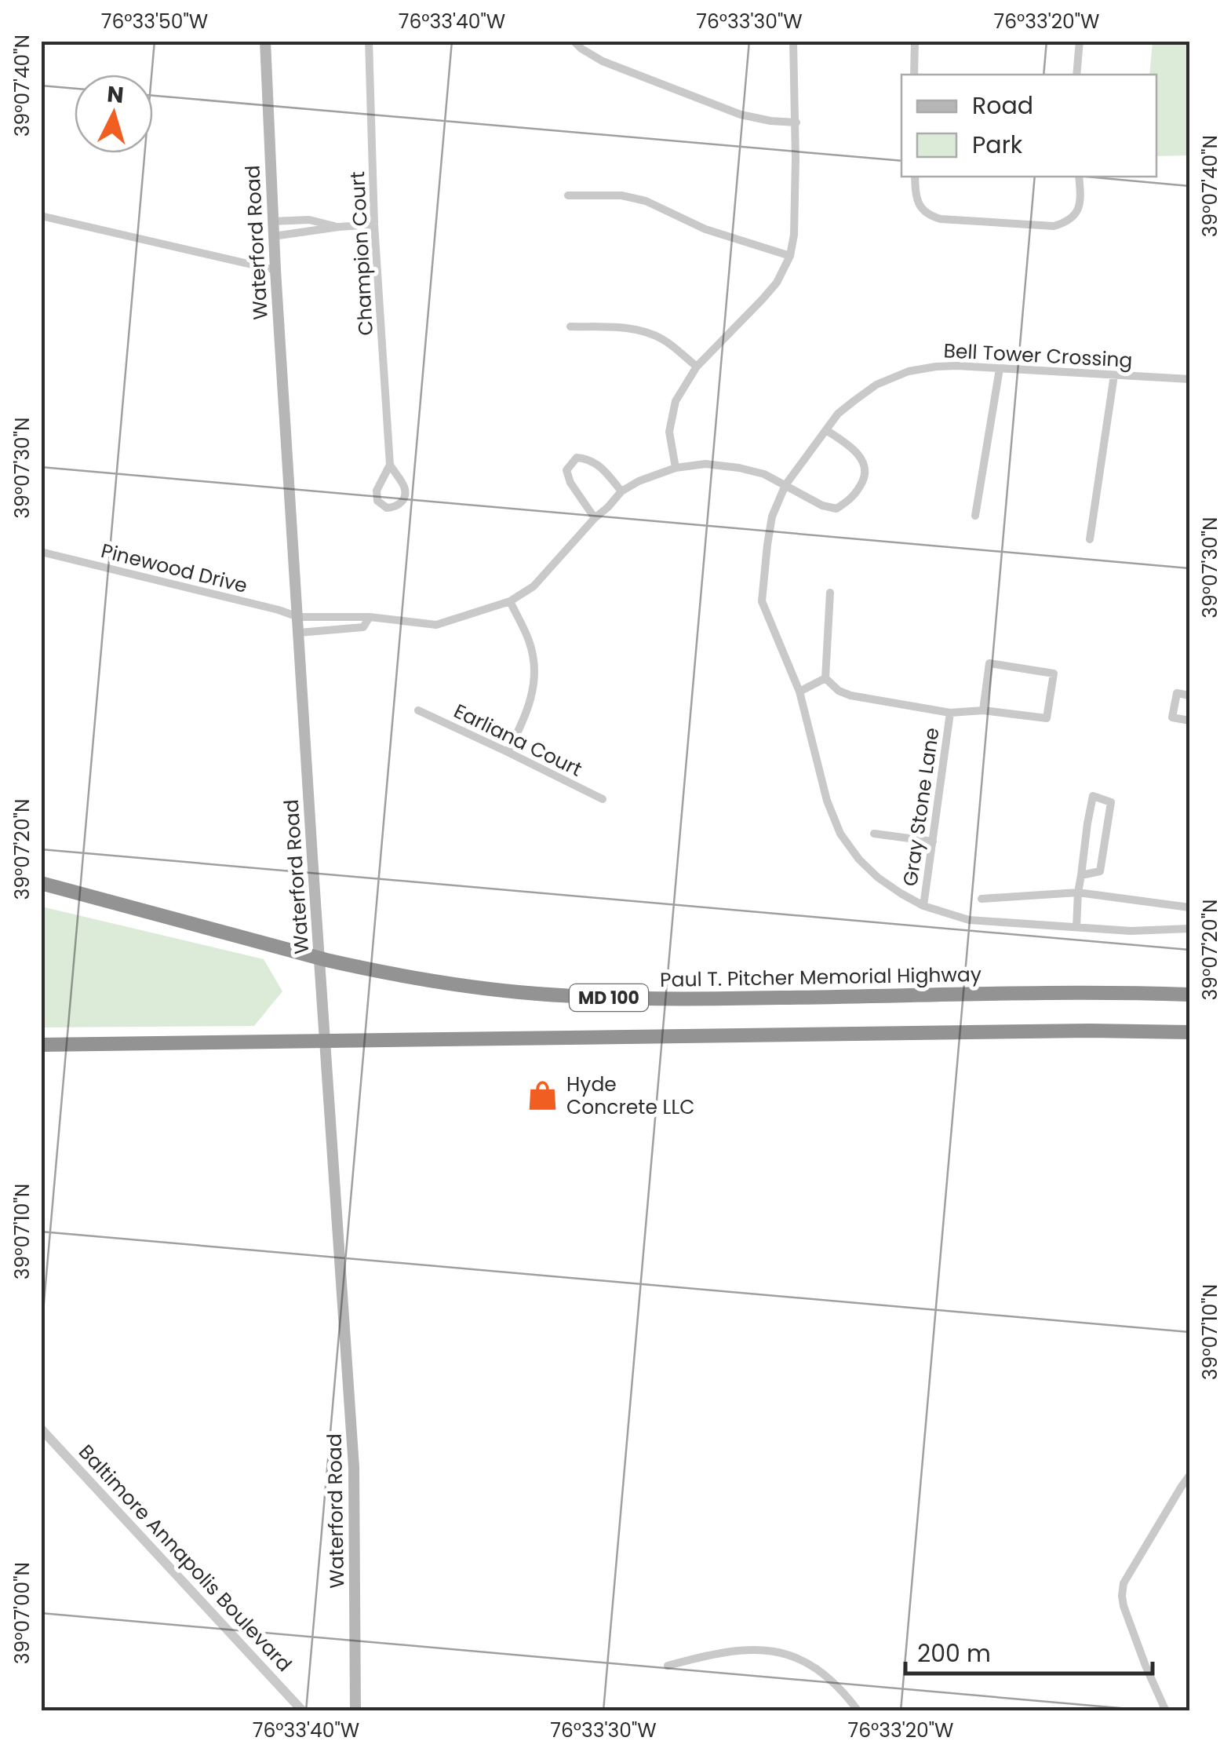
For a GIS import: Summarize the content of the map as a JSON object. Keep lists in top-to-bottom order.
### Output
{
  "streets": {
    "highway": ["Paul T. Pitcher Memorial Highway", "MD 100"],
    "main road": ["Waterford Road"],
    "street": [
      "Champion Court",
      "Bell Tower Crossing",
      "Pinewood Drive",
      "Earliana Court",
      "Gray Stone Lane",
      "Baltimore Annapolis Boulevard"
    ]
  },
  "crossings": [
    ["Waterford Road", "Pinewood Drive"],
    ["Bell Tower Crossing", "Pinewood Drive"],
    ["Bell Tower Crossing", "Gray Stone Lane"]
  ],
  "places": {
    "shop": ["Hyde Concrete LLC"]
  },
  "legend": ["Road", "Park"],
  "scale_bar": "200 m",
  "north": "top",
  "coordinates": [
    "76°33'50\"W",
    "76°33'40\"W",
    "76°33'30\"W",
    "76°33'20\"W",
    "39°07'40\"N",
    "39°07'30\"N",
    "39°07'20\"N",
    "39°07'10\"N",
    "39°07'00\"N"
  ]
}
